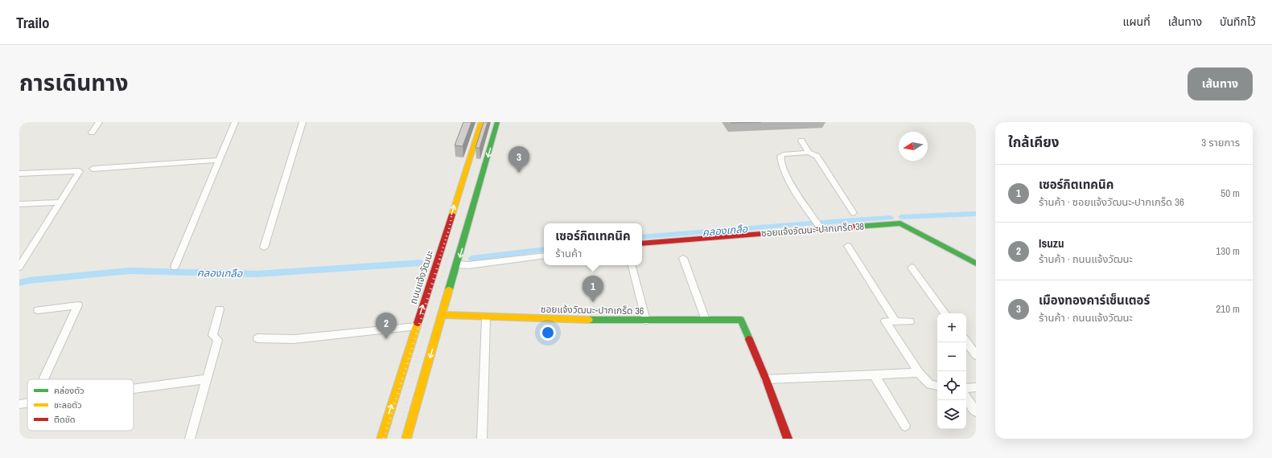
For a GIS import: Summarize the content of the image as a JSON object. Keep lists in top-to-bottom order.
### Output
{
  "streets": {
    "main road": ["ซอยแจ้งวัฒนะ-ปากเกร็ด 38", "ถนนแจ้งวัฒนะ", "ซอยแจ้งวัฒนะ-ปากเกร็ด 36"]
  },
  "water": ["คลองเกลือ"],
  "legend": ["คล่องตัว", "ชะลอตัว", "ติดขัด"],
  "north": "left",
  "page": {
    "header": "Trailo",
    "nav": ["แผนที่", "เส้นทาง", "บันทึกไว้"],
    "title": "การเดินทาง",
    "buttons": "เส้นทาง",
    "heading": ["ใกล้เคียง", "3 รายการ"],
    "pins": ["3", "1", "2"],
    "list": [
      {
        "mark": "1",
        "name": "เซอร์กิตเทคนิค",
        "note": "ร้านค้า · ซอยแจ้งวัฒนะ-ปากเกร็ด 36",
        "value": "50 m"
      },
      {
        "mark": "2",
        "name": "Isuzu",
        "note": "ร้านค้า · ถนนแจ้งวัฒนะ",
        "value": "130 m"
      },
      {
        "mark": "3",
        "name": "เมืองทองคาร์เซ็นเตอร์",
        "note": "ร้านค้า · ถนนแจ้งวัฒนะ",
        "value": "210 m"
      }
    ],
    "popup": ["เซอร์กิตเทคนิค", "ร้านค้า"],
    "map_buttons": ["+", "−"]
  }
}
